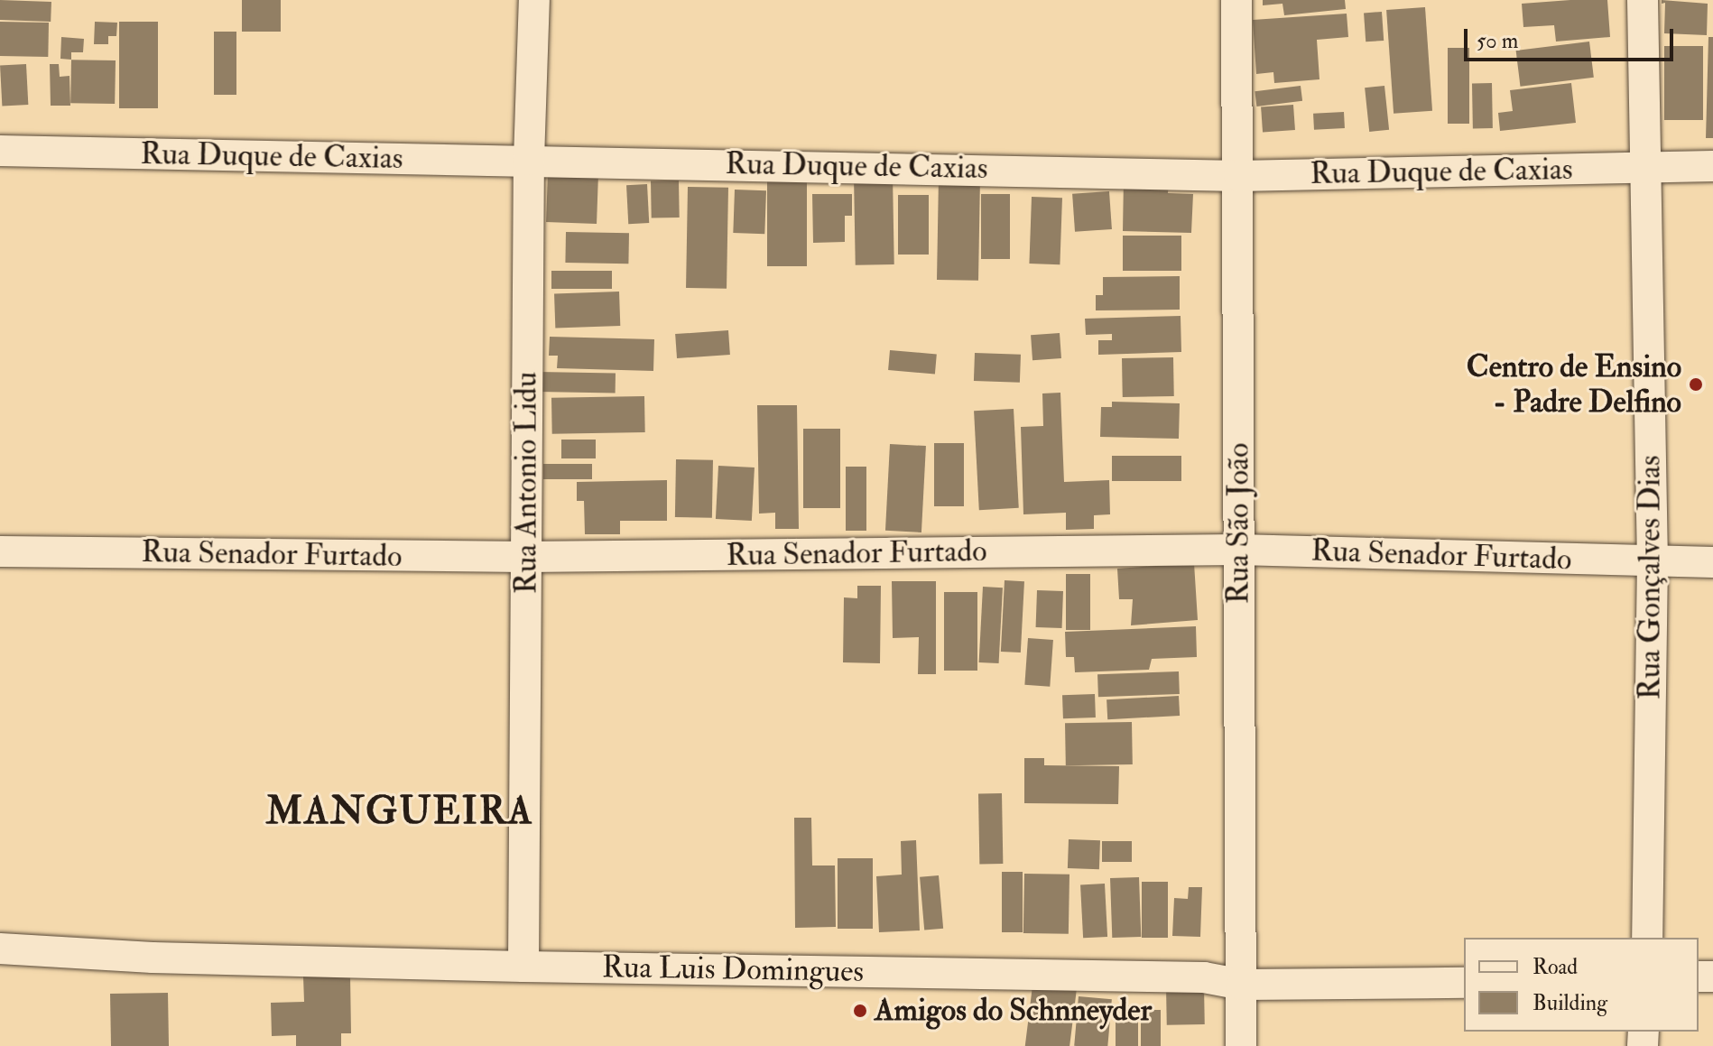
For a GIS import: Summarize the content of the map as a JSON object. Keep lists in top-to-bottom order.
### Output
{
  "streets": {
    "street": [
      "Rua Duque de Caxias",
      "Rua Antonio Lidu",
      "Rua São João",
      "Rua Senador Furtado",
      "Rua Gonçalves Dias",
      "Rua Luis Domingues"
    ]
  },
  "crossings": [
    ["Rua Duque de Caxias", "Rua Antonio Lidu"],
    ["Rua Duque de Caxias", "Rua São João"],
    ["Rua Duque de Caxias", "Rua Gonçalves Dias"],
    ["Rua Antonio Lidu", "Rua Senador Furtado"],
    ["Rua Antonio Lidu", "Rua Luis Domingues"],
    ["Rua São João", "Rua Senador Furtado"],
    ["Rua São João", "Rua Luis Domingues"],
    ["Rua Senador Furtado", "Rua Gonçalves Dias"]
  ],
  "districts": ["MANGUEIRA"],
  "places": ["Centro de Ensino - Padre Delfino", "Amigos do Schnneyder"],
  "legend": ["Road", "Building"],
  "scale_bar": "50 m"
}
